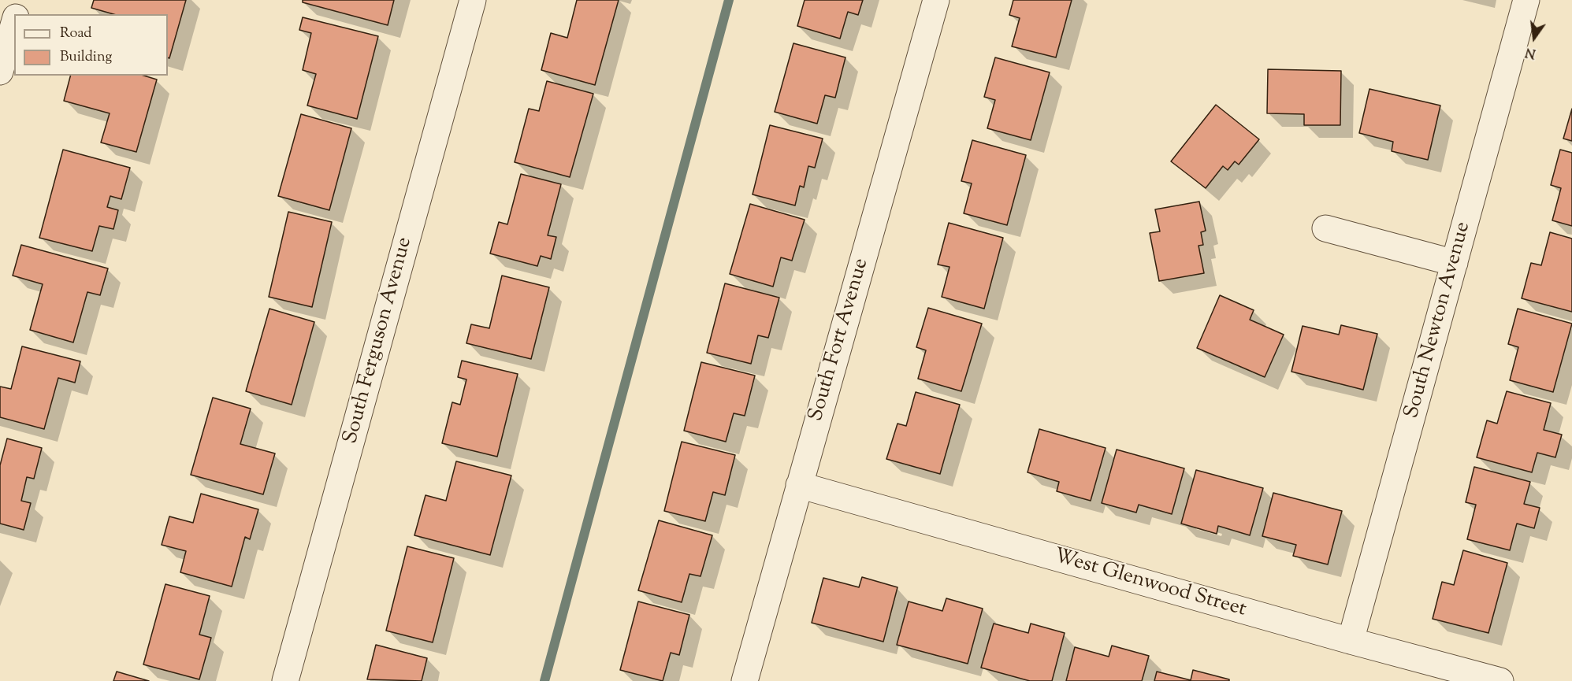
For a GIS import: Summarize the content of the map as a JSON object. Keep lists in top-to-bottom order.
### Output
{
  "streets": {
    "street": [
      "South Newton Avenue",
      "South Fort Avenue",
      "South Ferguson Avenue",
      "West Glenwood Street"
    ]
  },
  "crossings": [
    ["South Newton Avenue", "West Glenwood Street"],
    ["South Fort Avenue", "West Glenwood Street"]
  ],
  "legend": ["Road", "Building"],
  "north": "bottom"
}
